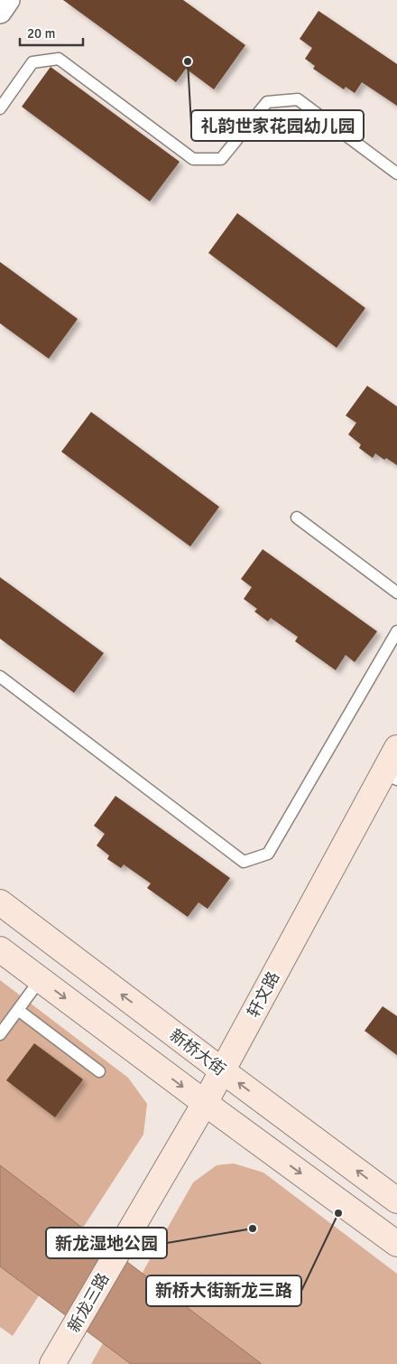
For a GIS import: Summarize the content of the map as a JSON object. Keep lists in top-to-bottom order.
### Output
{
  "streets": {
    "street": ["轩文路", "新桥大街", "新龙三路"]
  },
  "crossings": [
    ["轩文路", "新桥大街"],
    ["轩文路", "新龙三路"]
  ],
  "places": ["礼韵世家花园幼儿园", "新桥大街新龙三路", "新龙湿地公园"],
  "scale_bar": "20 m"
}
